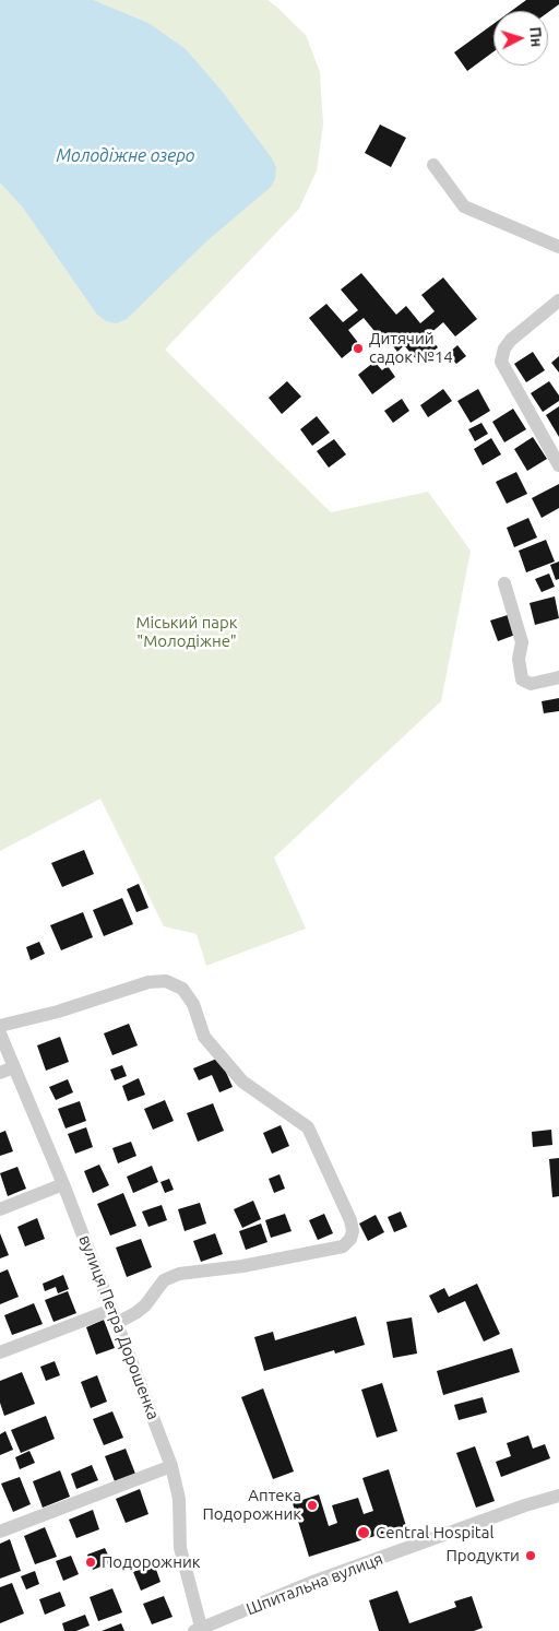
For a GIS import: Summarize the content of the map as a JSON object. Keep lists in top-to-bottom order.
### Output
{
  "streets": {
    "street": ["вулиця Петра Дорошенка", "Шпитальна вулиця"]
  },
  "crossings": [
    ["вулиця Петра Дорошенка", "Шпитальна вулиця"]
  ],
  "water": ["Молодіжне озеро"],
  "parks": ["Міський парк \"Молодіжне\""],
  "places": [
    "Дитячий садок №14",
    "Аптека Подорожник",
    "Central Hospital",
    "Продукти",
    "Подорожник"
  ],
  "north": "right"
}
